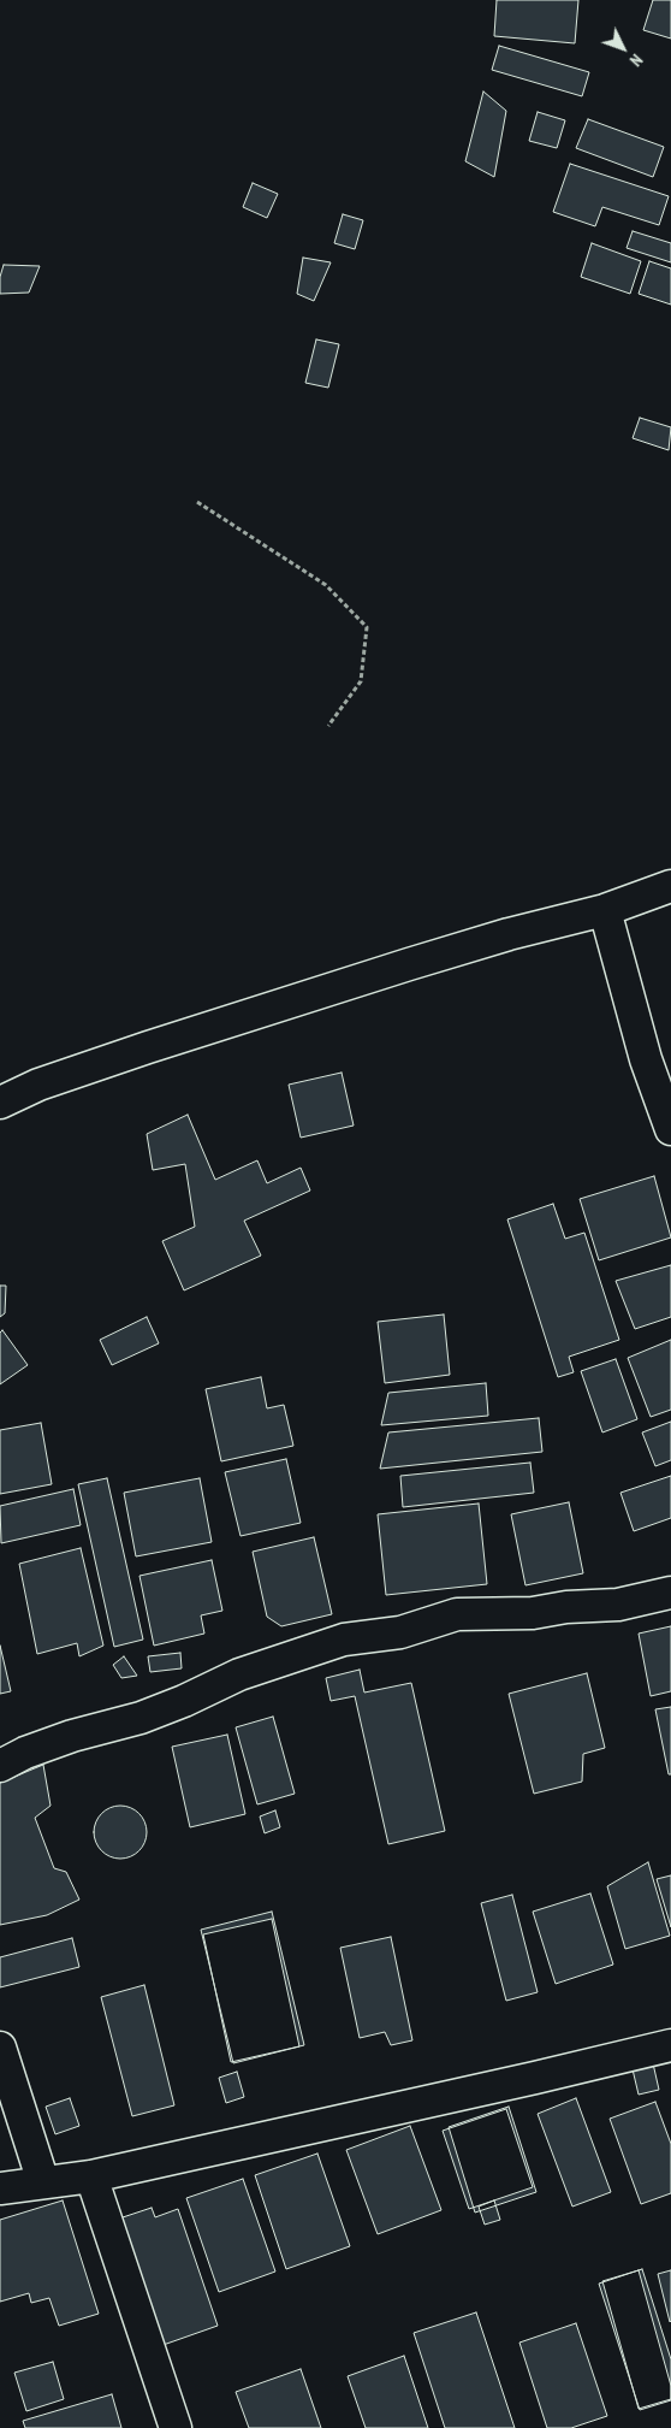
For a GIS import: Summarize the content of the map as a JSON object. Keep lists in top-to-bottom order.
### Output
{
  "north": "bottom right"
}
